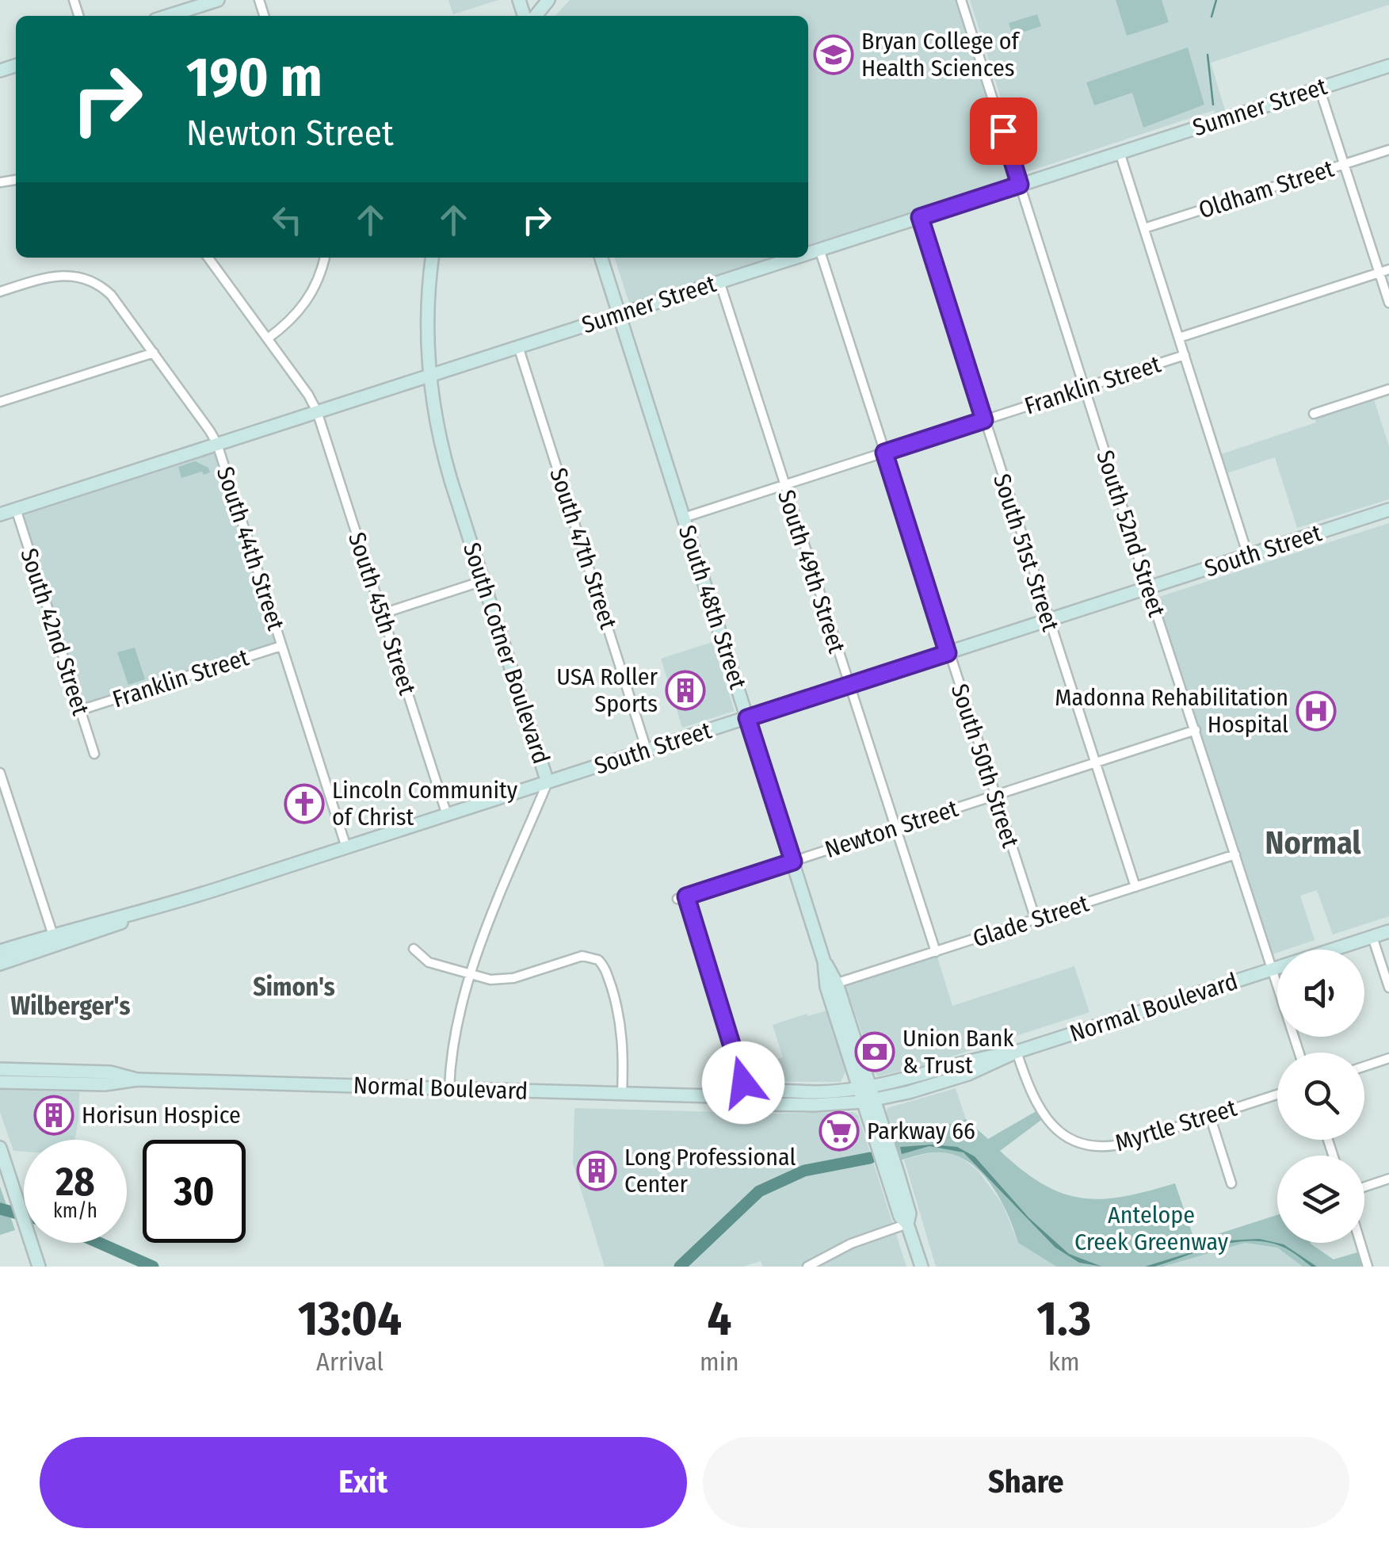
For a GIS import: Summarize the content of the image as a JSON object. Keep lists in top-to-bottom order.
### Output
{
  "streets": {
    "main road": [
      "Sumner Street",
      "South Street",
      "South 48th Street",
      "South Cotner Boulevard",
      "Normal Boulevard"
    ],
    "street": [
      "Oldham Street",
      "Franklin Street",
      "South 52nd Street",
      "South 44th Street",
      "South 47th Street",
      "South 51st Street",
      "South 49th Street",
      "South 45th Street",
      "South 42nd Street",
      "South 50th Street",
      "Newton Street",
      "Glade Street",
      "Myrtle Street"
    ]
  },
  "crossings": [
    ["Sumner Street", "South 52nd Street"],
    ["Sumner Street", "South 44th Street"],
    ["Sumner Street", "South 47th Street"],
    ["Sumner Street", "South 51st Street"],
    ["Sumner Street", "South 49th Street"],
    ["Sumner Street", "South 48th Street"],
    ["Sumner Street", "South 45th Street"],
    ["Sumner Street", "South 42nd Street"],
    ["Sumner Street", "South Cotner Boulevard"],
    ["Sumner Street", "South 50th Street"],
    ["Franklin Street", "South 52nd Street"],
    ["Franklin Street", "South 44th Street"],
    ["Franklin Street", "South 51st Street"],
    ["Franklin Street", "South 49th Street"],
    ["Franklin Street", "South 48th Street"],
    ["Franklin Street", "South 42nd Street"],
    ["Franklin Street", "South 50th Street"],
    ["South 52nd Street", "South Street"],
    ["South 52nd Street", "Newton Street"],
    ["South 52nd Street", "Glade Street"],
    ["South 52nd Street", "Normal Boulevard"],
    ["South 44th Street", "South Street"],
    ["South 47th Street", "South Street"],
    ["South Street", "South 51st Street"],
    ["South Street", "South 49th Street"],
    ["South Street", "South 48th Street"],
    ["South Street", "South 45th Street"],
    ["South Street", "South Cotner Boulevard"],
    ["South Street", "South 50th Street"],
    ["South 51st Street", "Newton Street"],
    ["South 51st Street", "Glade Street"],
    ["South 49th Street", "Newton Street"],
    ["South 49th Street", "Glade Street"],
    ["South 48th Street", "Newton Street"],
    ["South 48th Street", "Glade Street"],
    ["South 48th Street", "Normal Boulevard"],
    ["South Cotner Boulevard", "Normal Boulevard"],
    ["South 50th Street", "Newton Street"],
    ["South 50th Street", "Glade Street"],
    ["Newton Street", "Normal Boulevard"],
    ["Normal Boulevard", "Myrtle Street"]
  ],
  "districts": ["Normal", "Simon's", "Wilberger's"],
  "parks": ["Antelope Creek Greenway"],
  "places": {
    "school or university": ["Bryan College of Health Sciences"],
    "building": ["USA Roller Sports", "Horisun Hospice", "Long Professional Center"],
    "hospital": ["Madonna Rehabilitation Hospital"],
    "church": ["Lincoln Community of Christ"],
    "bank": ["Union Bank & Trust"],
    "supermarket": ["Parkway 66"]
  },
  "page": {
    "turn": ["190 m", "Newton Street"],
    "speed": "28 km/h",
    "limit": "30",
    "eta": [
      "13:04",
      "Arrival",
      "4",
      "min",
      "1.3",
      "km"
    ],
    "buttons": ["Exit", "Share"]
  }
}
